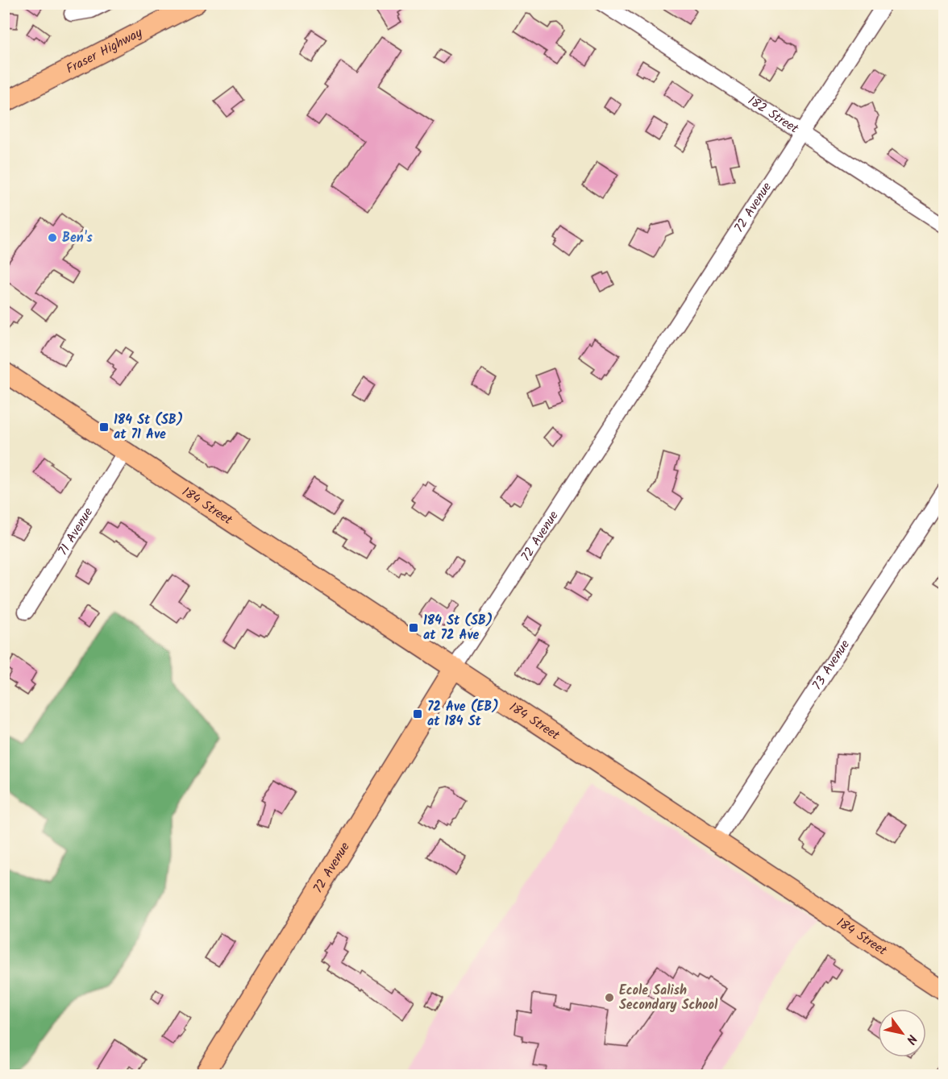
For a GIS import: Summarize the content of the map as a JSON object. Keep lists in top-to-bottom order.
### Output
{
  "streets": {
    "main road": ["Fraser Highway", "72 Avenue", "184 Street"],
    "street": ["182 Street", "71 Avenue", "73 Avenue"]
  },
  "crossings": [
    ["182 Street", "72 Avenue"],
    ["72 Avenue", "184 Street"],
    ["184 Street", "71 Avenue"],
    ["184 Street", "73 Avenue"]
  ],
  "places": {
    "other": ["Ben's", "Ecole Salish Secondary School"],
    "transit": ["184 St (SB) at 71 Ave", "184 St (SB) at 72 Ave", "72 Ave (EB) at 184 St"]
  },
  "north": "bottom right"
}
